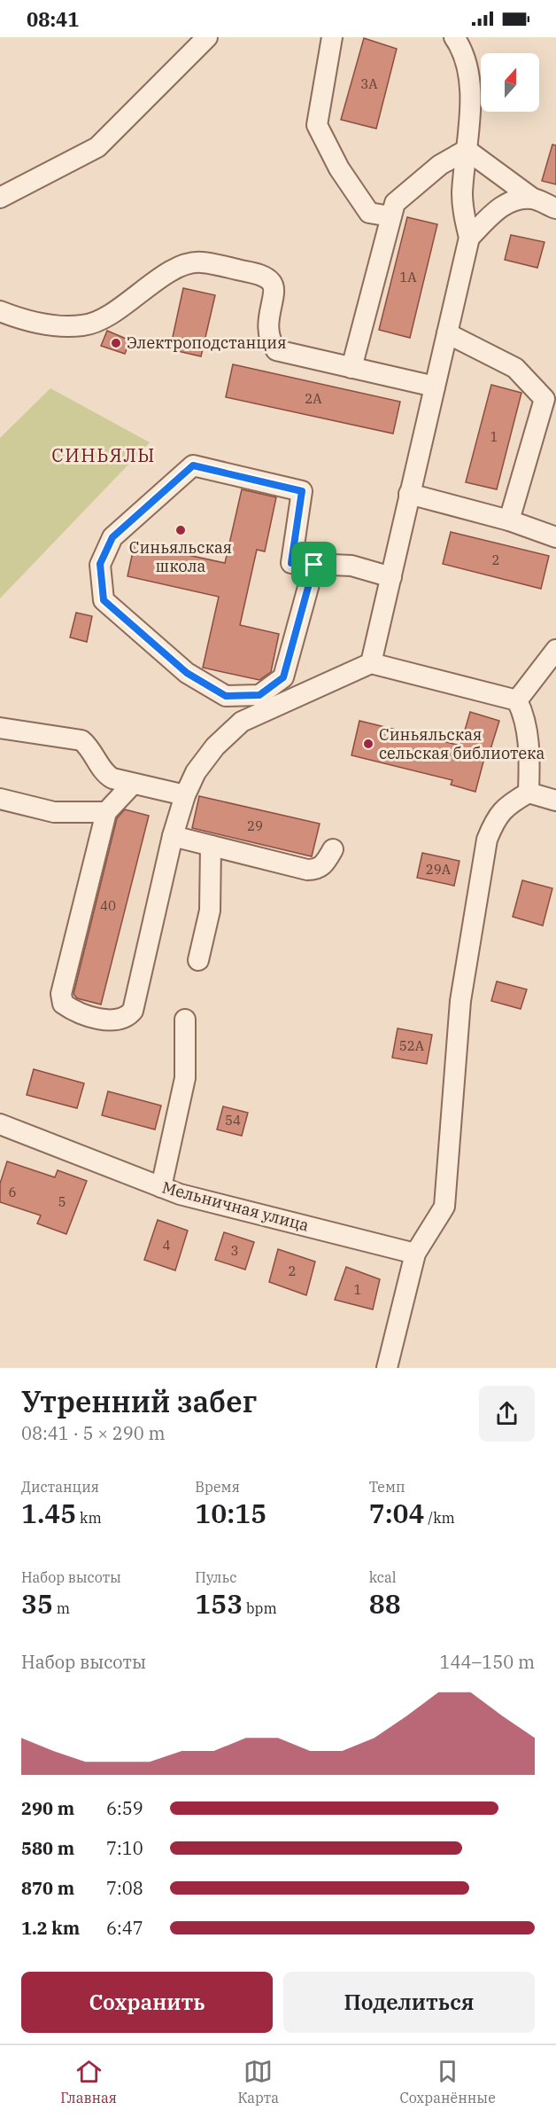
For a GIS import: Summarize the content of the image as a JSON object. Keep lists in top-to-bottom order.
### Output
{
  "streets": {
    "street": ["Мельничная улица"]
  },
  "districts": ["СИНЬЯЛЫ"],
  "places": ["Электроподстанция", "Синьяльская школа", "Синьяльская сельская библиотека"],
  "house_numbers": [
    "3А",
    "1А",
    "2А",
    "1",
    "2",
    "29",
    "29А",
    "40",
    "52А",
    "54",
    "6",
    "5",
    "4",
    "3",
    "2",
    "1"
  ],
  "north": "top",
  "page": {
    "status": "08:41",
    "heading": ["Утренний забег", "08:41 · 5 × 290 m"],
    "stats": [
      ["Дистанция", "1.45 km"],
      ["Время", "10:15"],
      ["Темп", "7:04 /km"],
      ["Набор высоты", "35 m"],
      ["Пульс", "153 bpm"],
      ["kcal", "88"]
    ],
    "chart": ["Набор высоты", "144–150 m"],
    "list": [
      {
        "name": "290 m",
        "note": "6:59"
      },
      {
        "name": "580 m",
        "note": "7:10"
      },
      {
        "name": "870 m",
        "note": "7:08"
      },
      {
        "name": "1.2 km",
        "note": "6:47"
      }
    ],
    "buttons": ["Сохранить", "Поделиться"],
    "tabs": ["Главная", "Карта", "Сохранённые"]
  }
}
